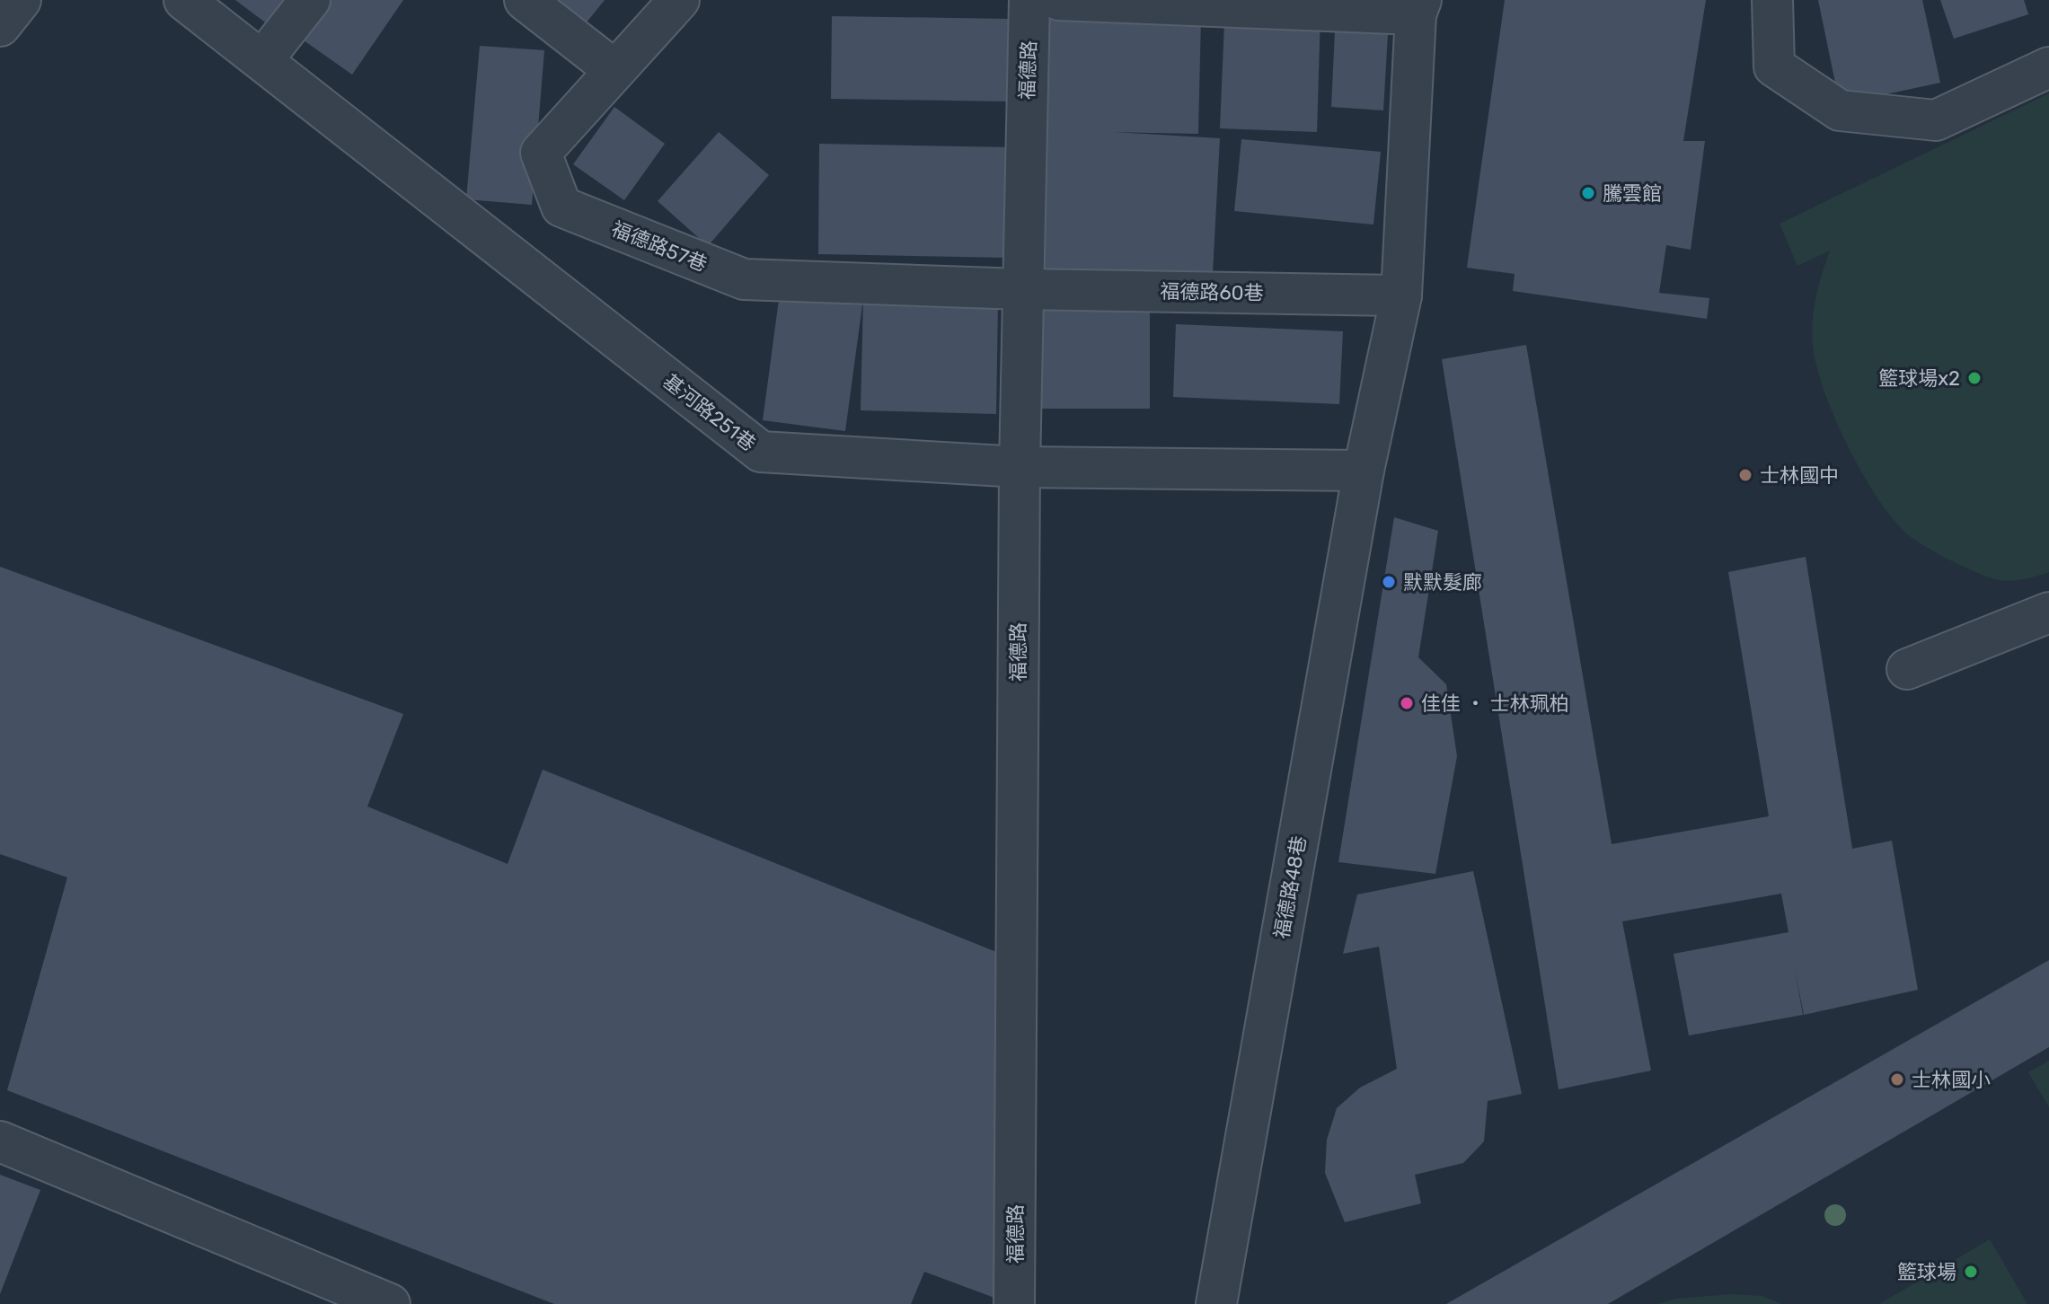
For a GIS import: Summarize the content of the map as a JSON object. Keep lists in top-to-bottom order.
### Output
{
  "streets": {
    "street": [
      "福德路",
      "福德路57巷",
      "福德路60巷",
      "基河路251巷",
      "福德路48巷"
    ]
  },
  "crossings": [
    ["福德路", "福德路57巷"],
    ["福德路", "福德路60巷"],
    ["福德路", "基河路251巷"],
    ["福德路57巷", "福德路60巷"],
    ["基河路251巷", "福德路48巷"]
  ],
  "places": [
    "騰雲館",
    "籃球場x2",
    "士林國中",
    "默默髮廊",
    "佳佳 ‧ 士林珮柏",
    "士林國小",
    "籃球場"
  ]
}
